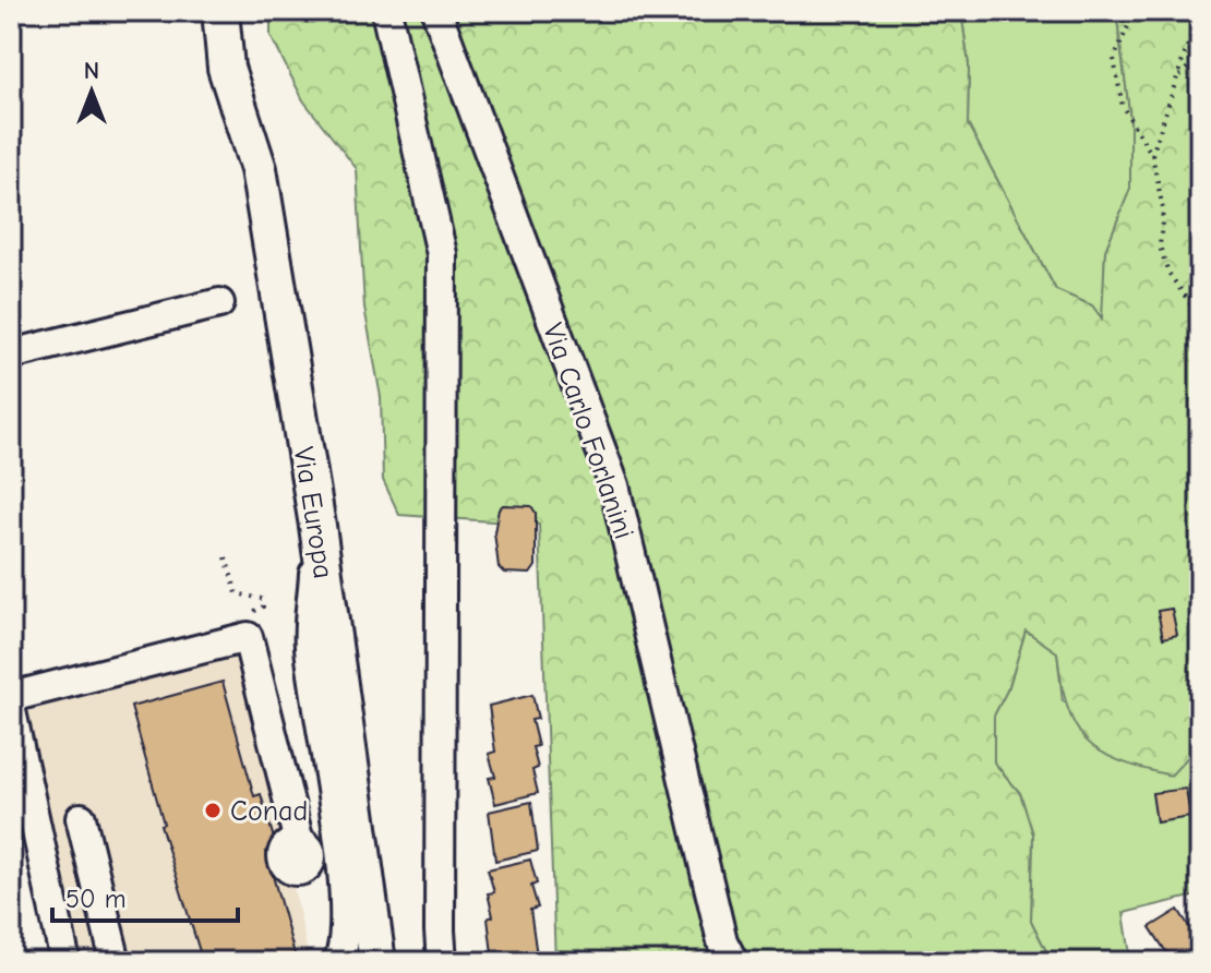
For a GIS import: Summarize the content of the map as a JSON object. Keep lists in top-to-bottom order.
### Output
{
  "streets": {
    "main road": ["Via Europa"],
    "street": ["Via Carlo Forlanini"]
  },
  "places": ["Conad"],
  "scale_bar": "50 m",
  "north": "top"
}
